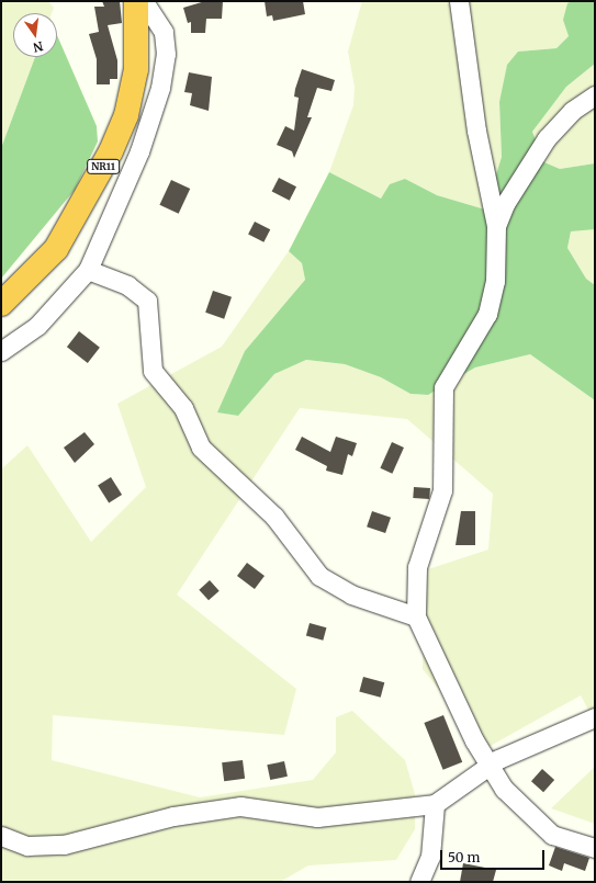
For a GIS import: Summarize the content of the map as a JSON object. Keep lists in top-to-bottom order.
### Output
{
  "streets": {
    "highway": ["NR11"]
  },
  "scale_bar": "50 m",
  "north": "bottom"
}
